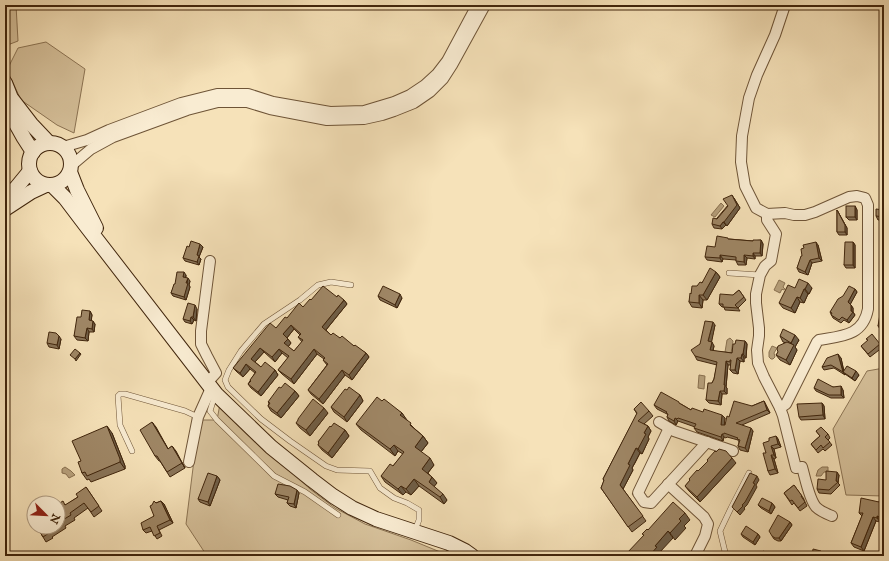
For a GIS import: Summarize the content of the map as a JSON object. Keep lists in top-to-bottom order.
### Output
{
  "north": "bottom right"
}
